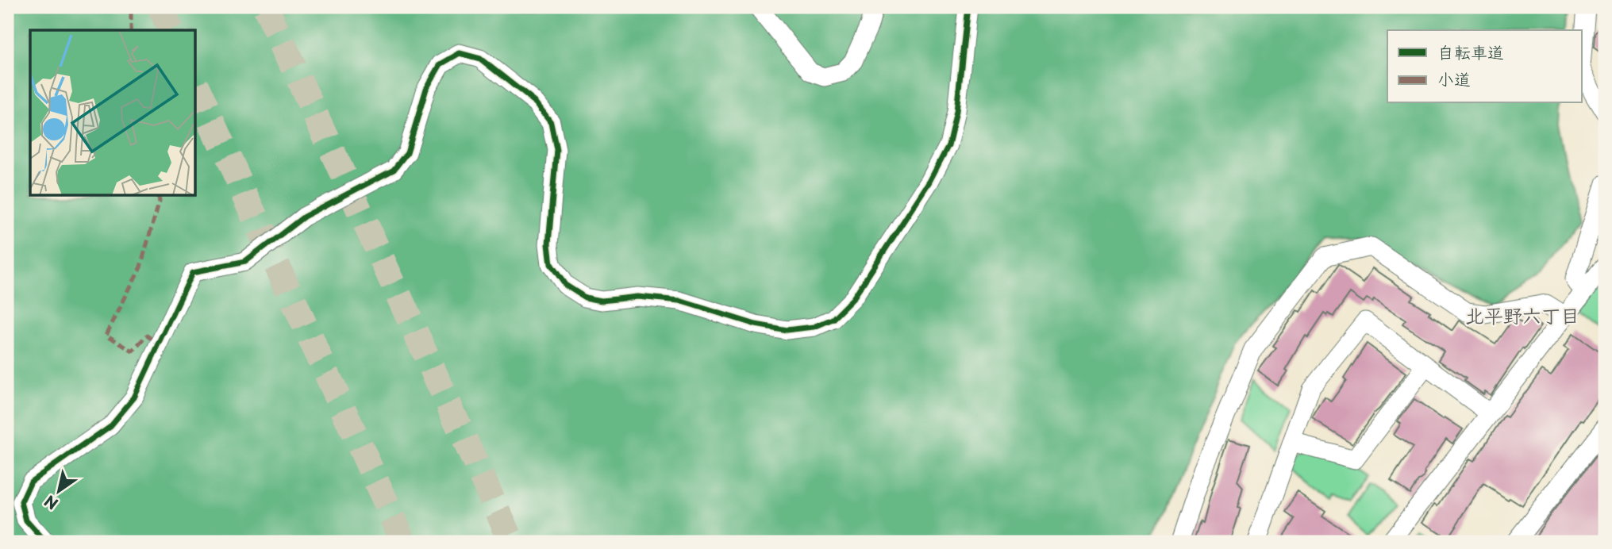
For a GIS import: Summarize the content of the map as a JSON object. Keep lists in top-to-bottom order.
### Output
{
  "districts": ["北平野六丁目"],
  "legend": ["自転車道", "小道"],
  "north": "bottom left"
}
